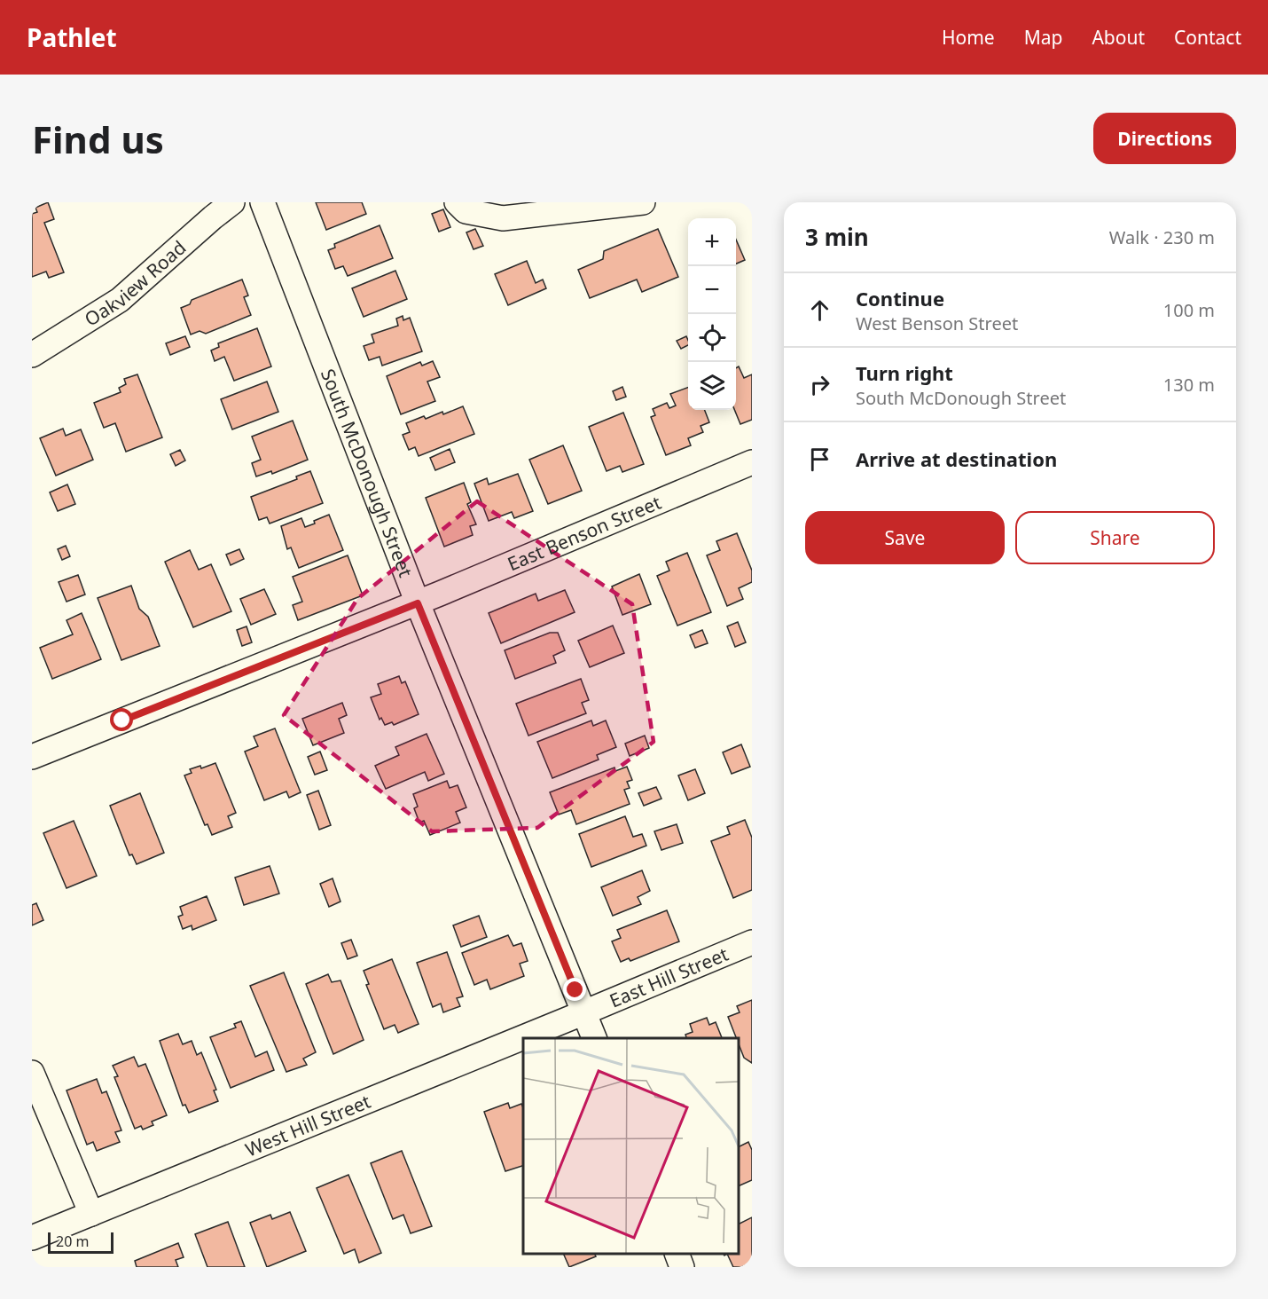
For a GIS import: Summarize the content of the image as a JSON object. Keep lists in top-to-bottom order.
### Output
{
  "streets": {
    "street": [
      "Oakview Road",
      "South McDonough Street",
      "East Benson Street",
      "East Hill Street",
      "West Hill Street"
    ]
  },
  "crossings": [
    ["South McDonough Street", "East Benson Street"],
    ["South McDonough Street", "East Hill Street"],
    ["South McDonough Street", "West Hill Street"],
    ["East Hill Street", "West Hill Street"]
  ],
  "scale_bar": "20 m",
  "page": {
    "header": "Pathlet",
    "nav": [
      "Home",
      "Map",
      "About",
      "Contact"
    ],
    "buttons": [
      "Directions",
      ["Save", "Share"]
    ],
    "title": "Find us",
    "heading": ["3 min", "Walk · 230 m"],
    "map_buttons": ["+", "−"],
    "list": [
      ["Continue", "West Benson Street", "100 m"],
      ["Turn right", "South McDonough Street", "130 m"],
      "Arrive at destination"
    ],
    "scale": "20 m"
  }
}
